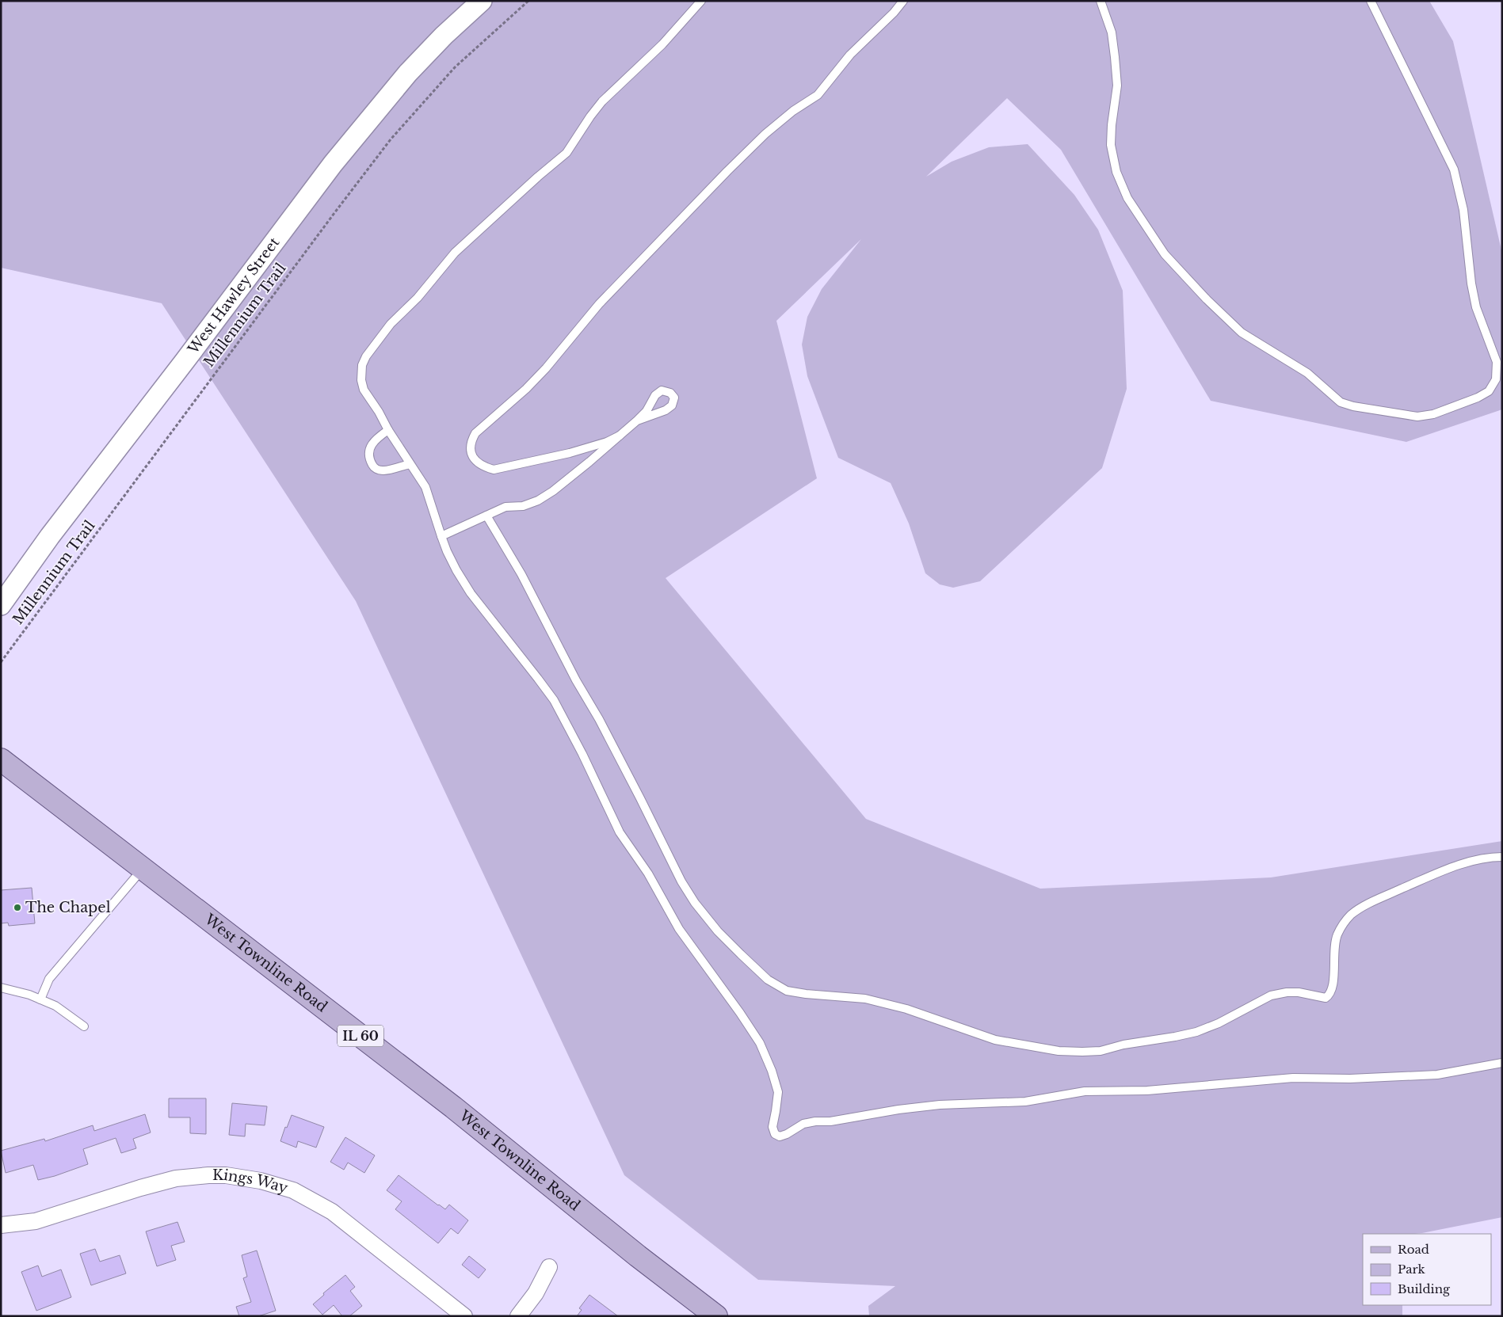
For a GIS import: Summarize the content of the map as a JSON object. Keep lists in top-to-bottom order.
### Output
{
  "streets": {
    "main road": ["West Townline Road", "IL 60"],
    "street": ["West Hawley Street", "Kings Way"],
    "path": ["Millennium Trail"]
  },
  "places": ["The Chapel"],
  "legend": ["Road", "Park", "Building"]
}
